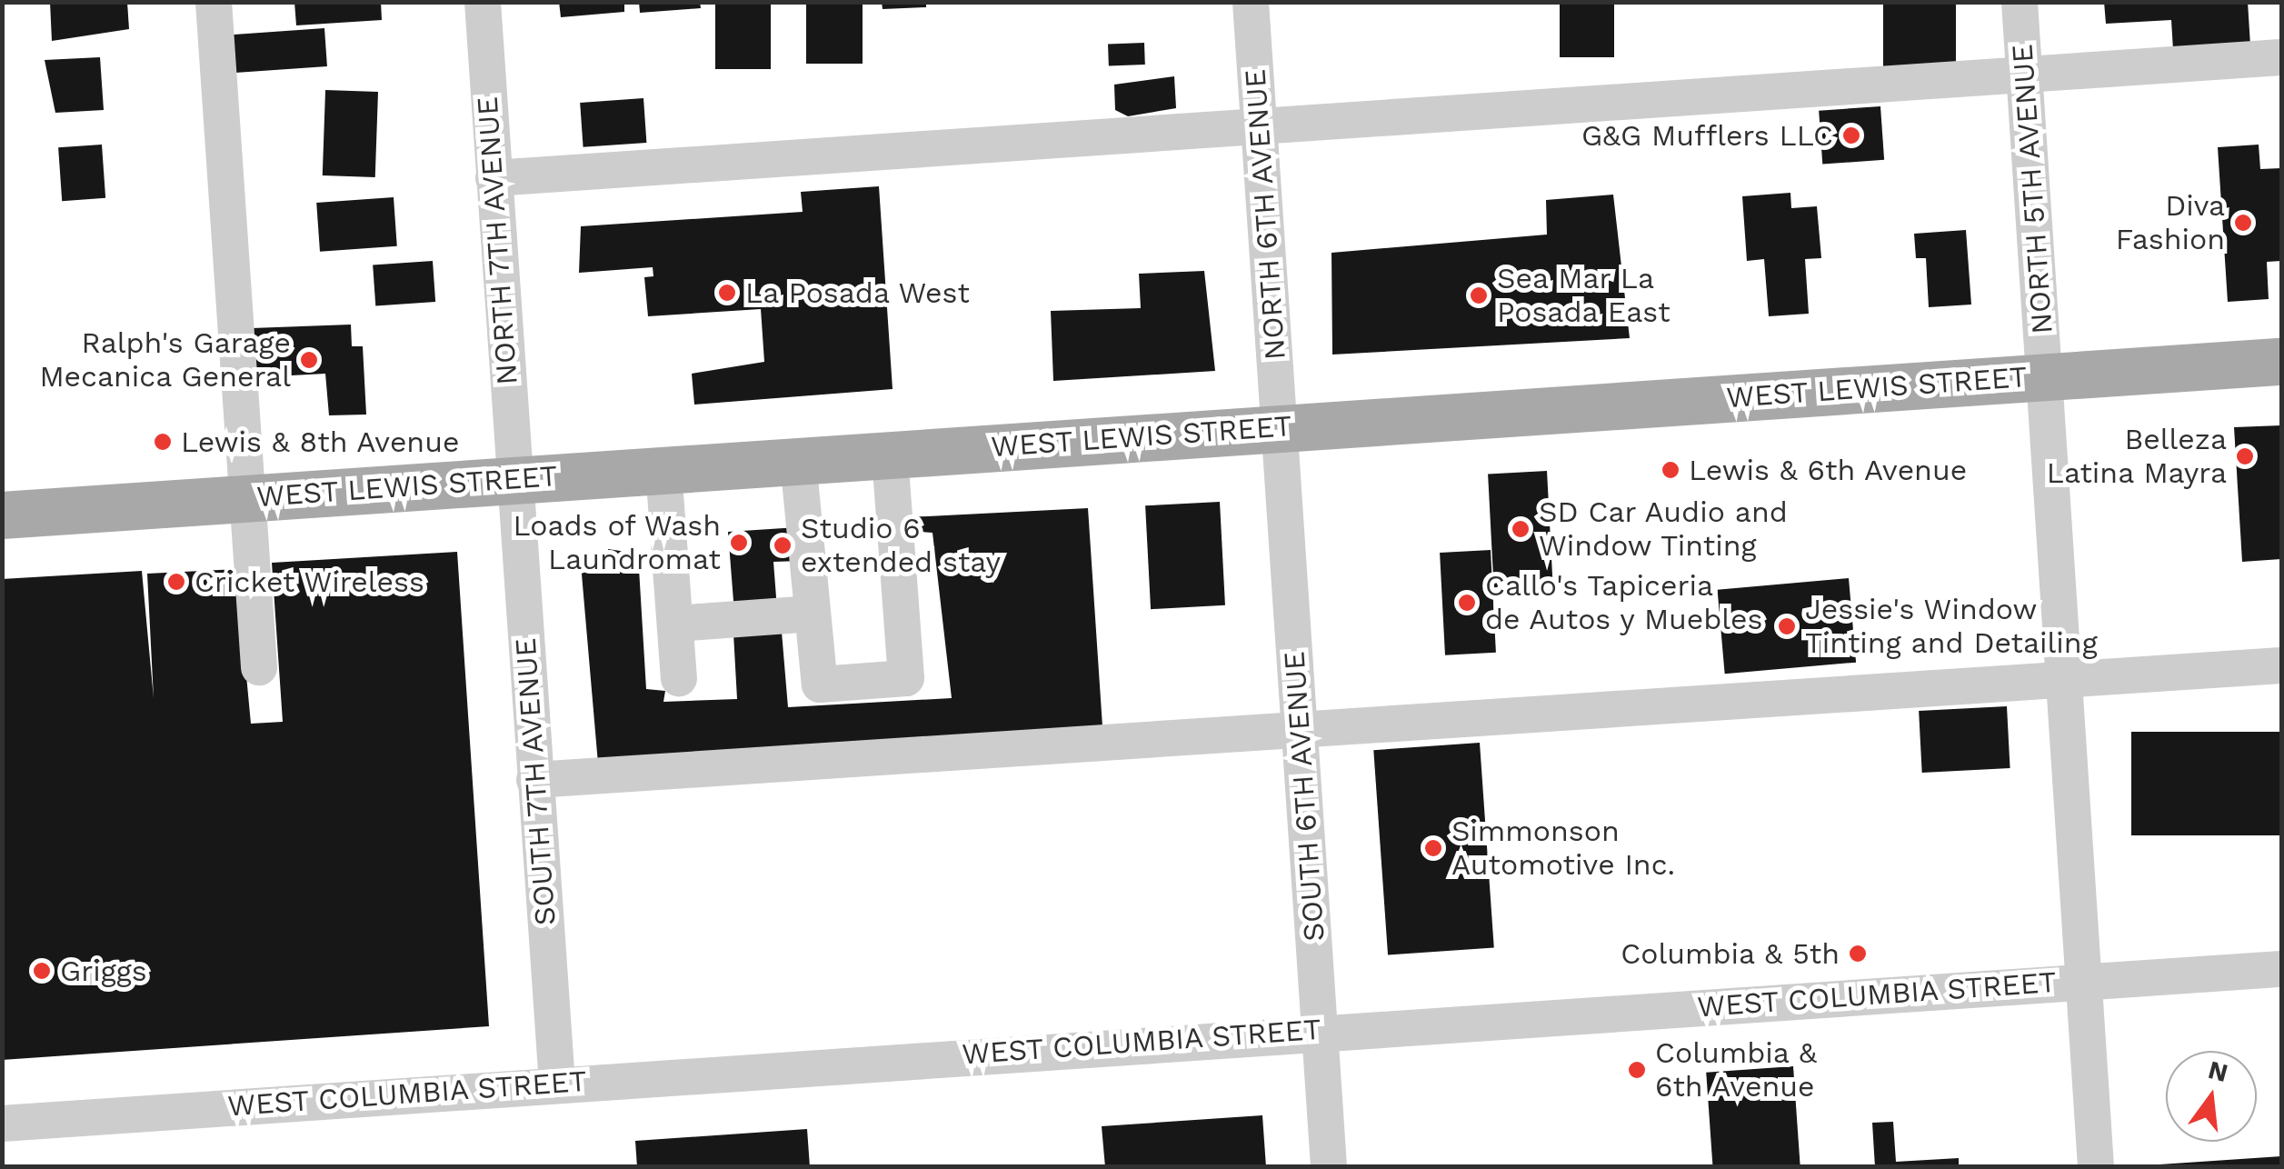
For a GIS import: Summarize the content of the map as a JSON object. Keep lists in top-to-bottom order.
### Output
{
  "streets": {
    "main road": ["WEST LEWIS STREET"],
    "street": [
      "NORTH 5TH AVENUE",
      "NORTH 6TH AVENUE",
      "NORTH 7TH AVENUE",
      "SOUTH 7TH AVENUE",
      "SOUTH 6TH AVENUE",
      "WEST COLUMBIA STREET"
    ]
  },
  "crossings": [
    ["NORTH 5TH AVENUE", "WEST LEWIS STREET"],
    ["NORTH 5TH AVENUE", "WEST COLUMBIA STREET"],
    ["NORTH 6TH AVENUE", "WEST LEWIS STREET"],
    ["NORTH 6TH AVENUE", "SOUTH 6TH AVENUE"],
    ["NORTH 7TH AVENUE", "WEST LEWIS STREET"],
    ["NORTH 7TH AVENUE", "SOUTH 7TH AVENUE"],
    ["WEST LEWIS STREET", "SOUTH 7TH AVENUE"],
    ["WEST LEWIS STREET", "SOUTH 6TH AVENUE"],
    ["SOUTH 7TH AVENUE", "WEST COLUMBIA STREET"],
    ["SOUTH 6TH AVENUE", "WEST COLUMBIA STREET"]
  ],
  "places": [
    "G&G Mufflers LLC",
    "Diva Fashion",
    "La Posada West",
    "Sea Mar La Posada East",
    "Ralph's Garage Mecanica General",
    "Lewis & 8th Avenue",
    "Belleza Latina Mayra",
    "Lewis & 6th Avenue",
    "SD Car Audio and Window Tinting",
    "Loads of Wash Laundromat",
    "Studio 6 extended stay",
    "Cricket Wireless",
    "Callo's Tapiceria de Autos y Muebles",
    "Jessie's Window Tinting and Detailing",
    "Simmonson Automotive Inc.",
    "Columbia & 5th",
    "Griggs",
    "Columbia & 6th Avenue"
  ],
  "north": "top"
}
